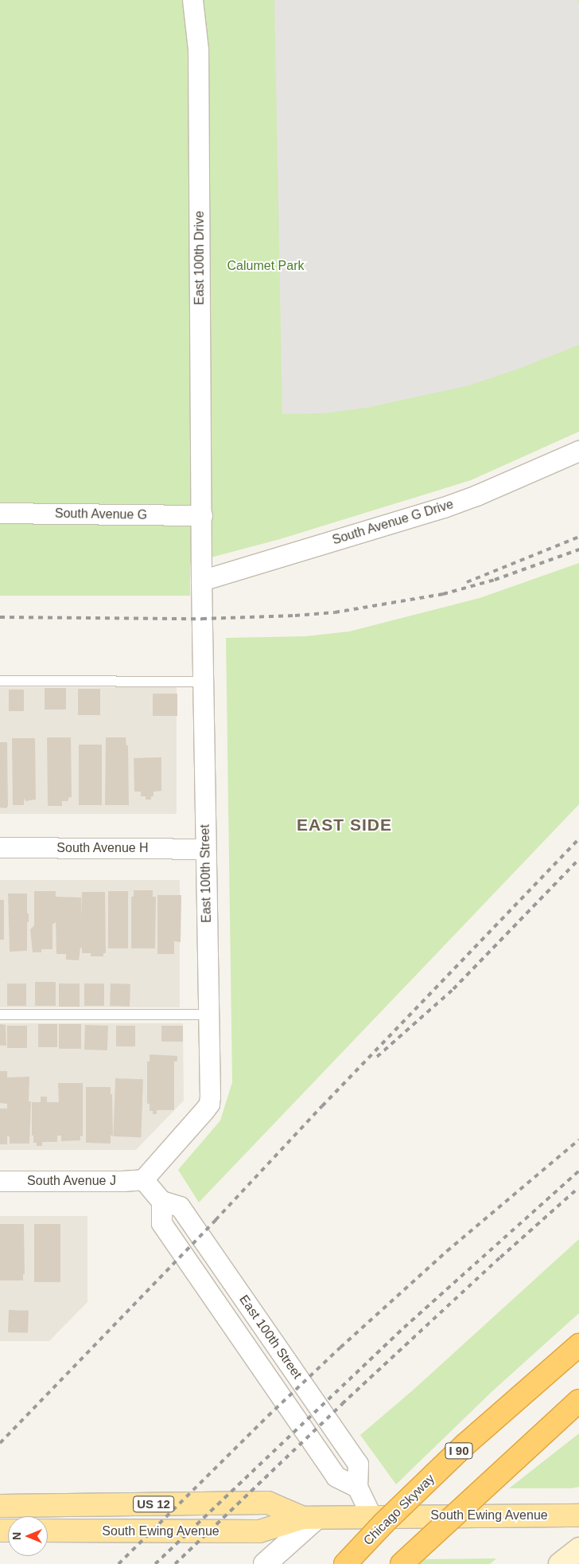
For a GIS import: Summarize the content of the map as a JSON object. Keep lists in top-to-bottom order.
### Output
{
  "streets": {
    "highway": ["I 90", "Chicago Skyway"],
    "main road": ["US 12", "South Ewing Avenue"],
    "street": [
      "East 100th Drive",
      "South Avenue G",
      "South Avenue G Drive",
      "South Avenue H",
      "East 100th Street",
      "South Avenue J"
    ]
  },
  "crossings": [
    ["East 100th Drive", "South Avenue G"],
    ["East 100th Drive", "East 100th Street"],
    ["South Avenue G", "East 100th Street"],
    ["South Avenue G Drive", "East 100th Street"],
    ["South Avenue H", "East 100th Street"],
    ["East 100th Street", "South Avenue J"],
    ["East 100th Street", "South Ewing Avenue"]
  ],
  "districts": ["EAST SIDE"],
  "parks": ["Calumet Park"],
  "north": "left"
}
